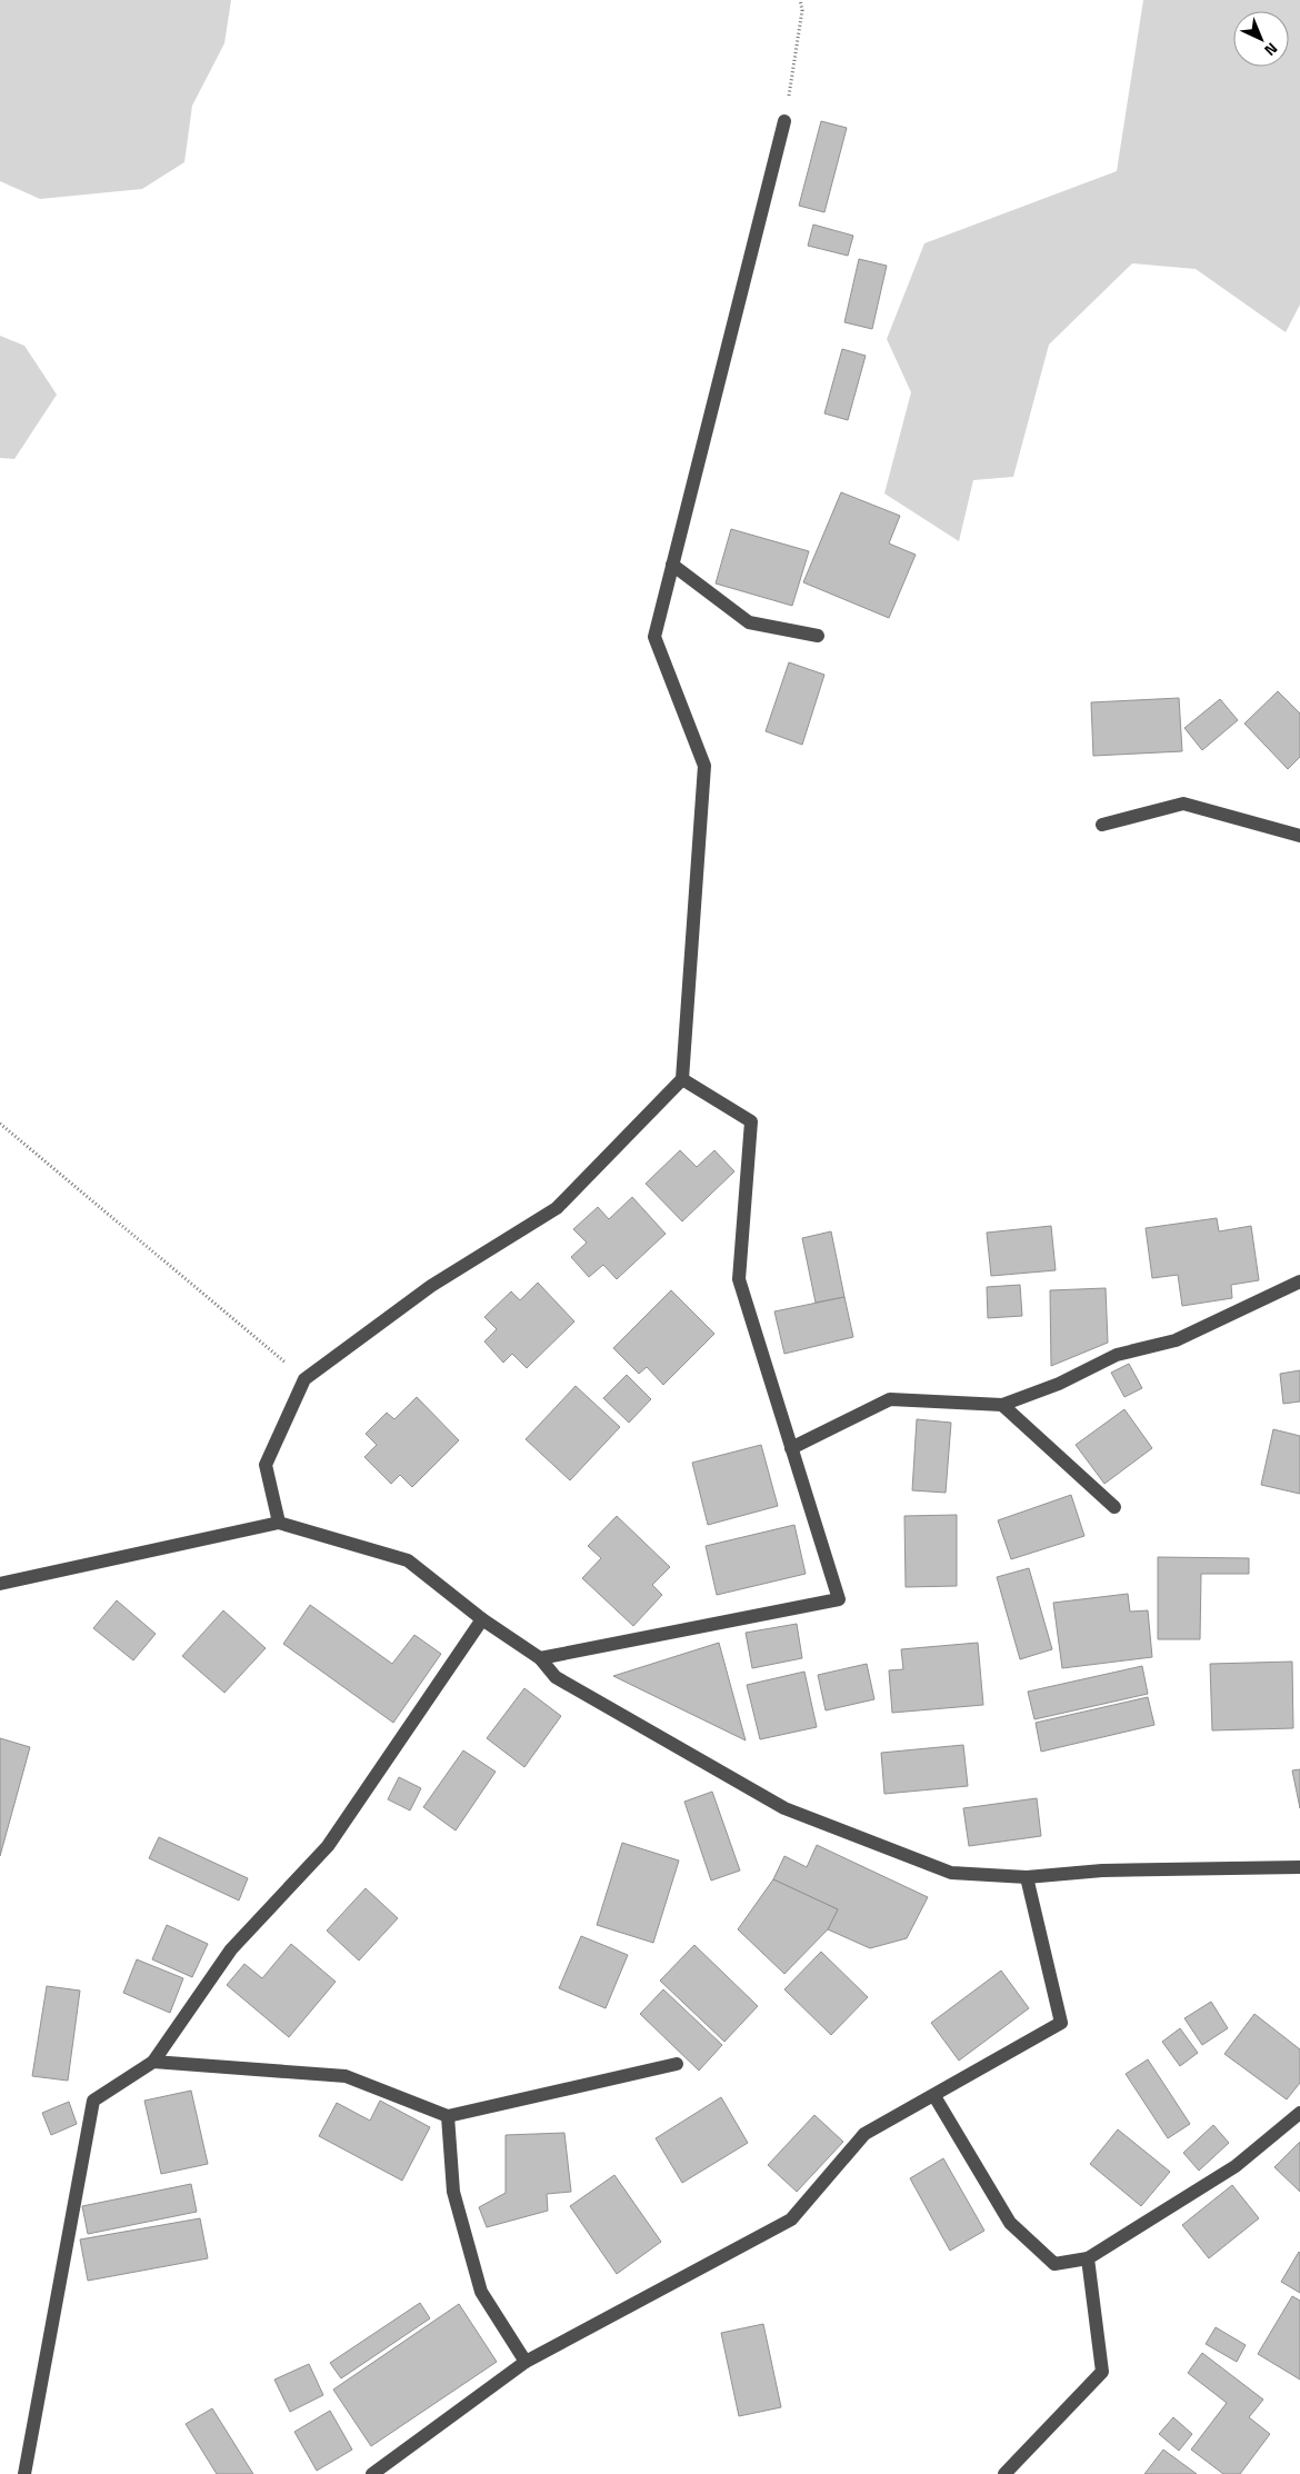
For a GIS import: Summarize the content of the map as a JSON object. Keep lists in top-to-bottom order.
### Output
{
  "north": "bottom right"
}
